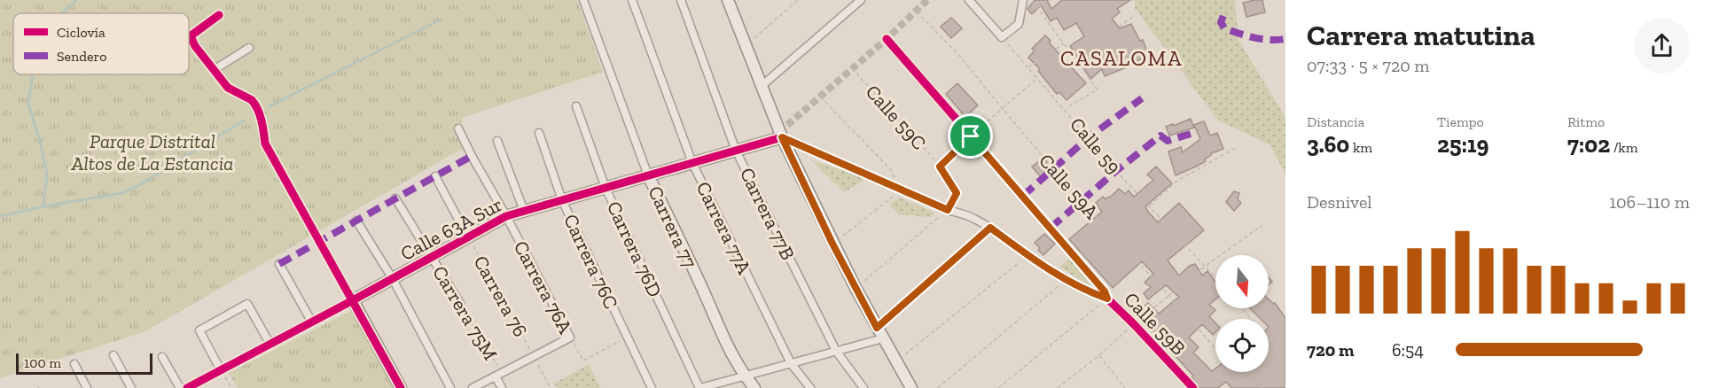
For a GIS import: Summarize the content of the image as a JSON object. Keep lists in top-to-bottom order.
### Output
{
  "streets": {
    "street": [
      "Carrera 77B",
      "Carrera 77",
      "Carrera 77A",
      "Calle 63A Sur",
      "Carrera 76D",
      "Carrera 76C",
      "Carrera 76A",
      "Carrera 76",
      "Carrera 75M",
      "Calle 59B"
    ],
    "path": ["Calle 59C", "Calle 59", "Calle 59A"]
  },
  "crossings": [
    ["Carrera 77B", "Calle 63A Sur"],
    ["Carrera 77", "Calle 63A Sur"],
    ["Carrera 77A", "Calle 63A Sur"],
    ["Calle 63A Sur", "Carrera 76D"],
    ["Calle 63A Sur", "Carrera 76C"],
    ["Calle 63A Sur", "Carrera 76A"],
    ["Calle 63A Sur", "Carrera 76"],
    ["Calle 63A Sur", "Carrera 75M"],
    ["Carrera 76C", "Carrera 76A"]
  ],
  "districts": ["CASALOMA"],
  "parks": ["Parque Distrital Altos de La Estancia"],
  "legend": ["Ciclovía", "Sendero"],
  "scale_bar": "100 m",
  "north": "bottom",
  "page": {
    "heading": ["Carrera matutina", "07:33 · 5 × 720 m"],
    "stats": [
      ["Distancia", "3.60 km"],
      ["Tiempo", "25:19"],
      ["Ritmo", "7:02 /km"]
    ],
    "chart": ["Desnivel", "106–110 m"],
    "list": [
      {
        "name": "720 m",
        "note": "6:54"
      }
    ],
    "scale": "100 m"
  }
}
